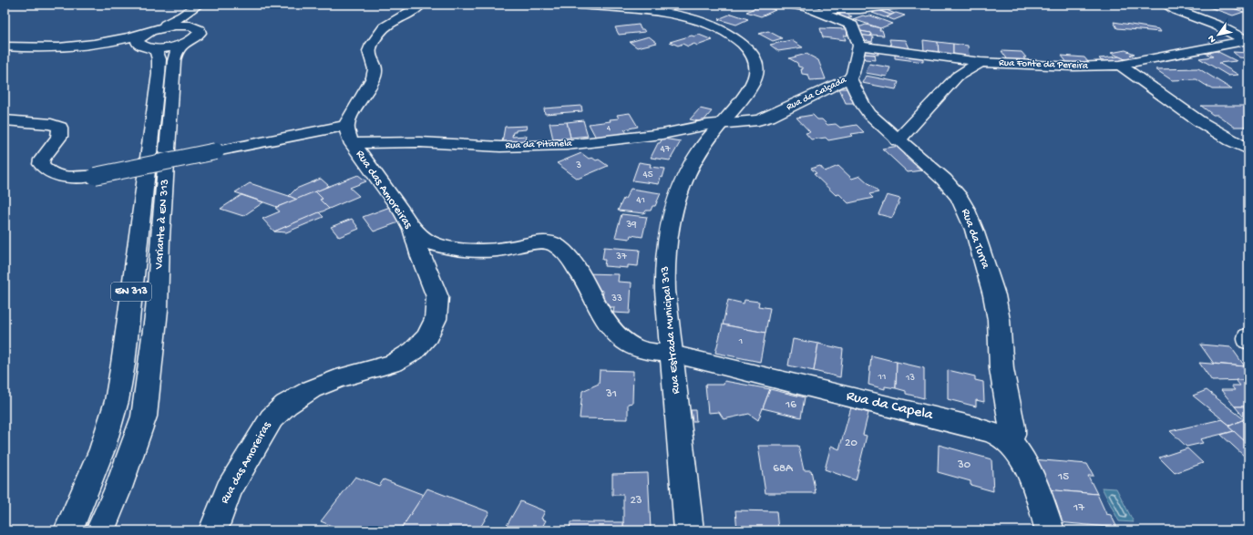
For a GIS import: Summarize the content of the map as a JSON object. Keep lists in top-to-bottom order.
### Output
{
  "streets": {
    "street": [
      "Rua Fonte da Pereira",
      "Rua da Calçada",
      "Rua da Pitanela",
      "Rua das Amoreiras",
      "Variante à EN 313",
      "Rua da Turra",
      "EN 313",
      "Rua Estrada Municipal 313",
      "Rua da Capela"
    ]
  },
  "crossings": [
    ["Rua Fonte da Pereira", "Rua da Calçada"],
    ["Rua da Calçada", "Rua da Pitanela"],
    ["Rua da Calçada", "Rua da Turra"],
    ["Rua da Calçada", "Rua Estrada Municipal 313"],
    ["Rua da Pitanela", "Rua das Amoreiras"],
    ["Rua da Pitanela", "Rua Estrada Municipal 313"],
    ["Rua das Amoreiras", "Rua da Capela"],
    ["Variante à EN 313", "EN 313"],
    ["Rua da Turra", "Rua da Capela"],
    ["Rua Estrada Municipal 313", "Rua da Capela"]
  ],
  "house_numbers": [
    "4",
    "47",
    "3",
    "45",
    "41",
    "39",
    "37",
    "33",
    "1",
    "11",
    "13",
    "31",
    "16",
    "20",
    "30",
    "68A",
    "15",
    "23",
    "17"
  ],
  "north": "bottom left"
}
